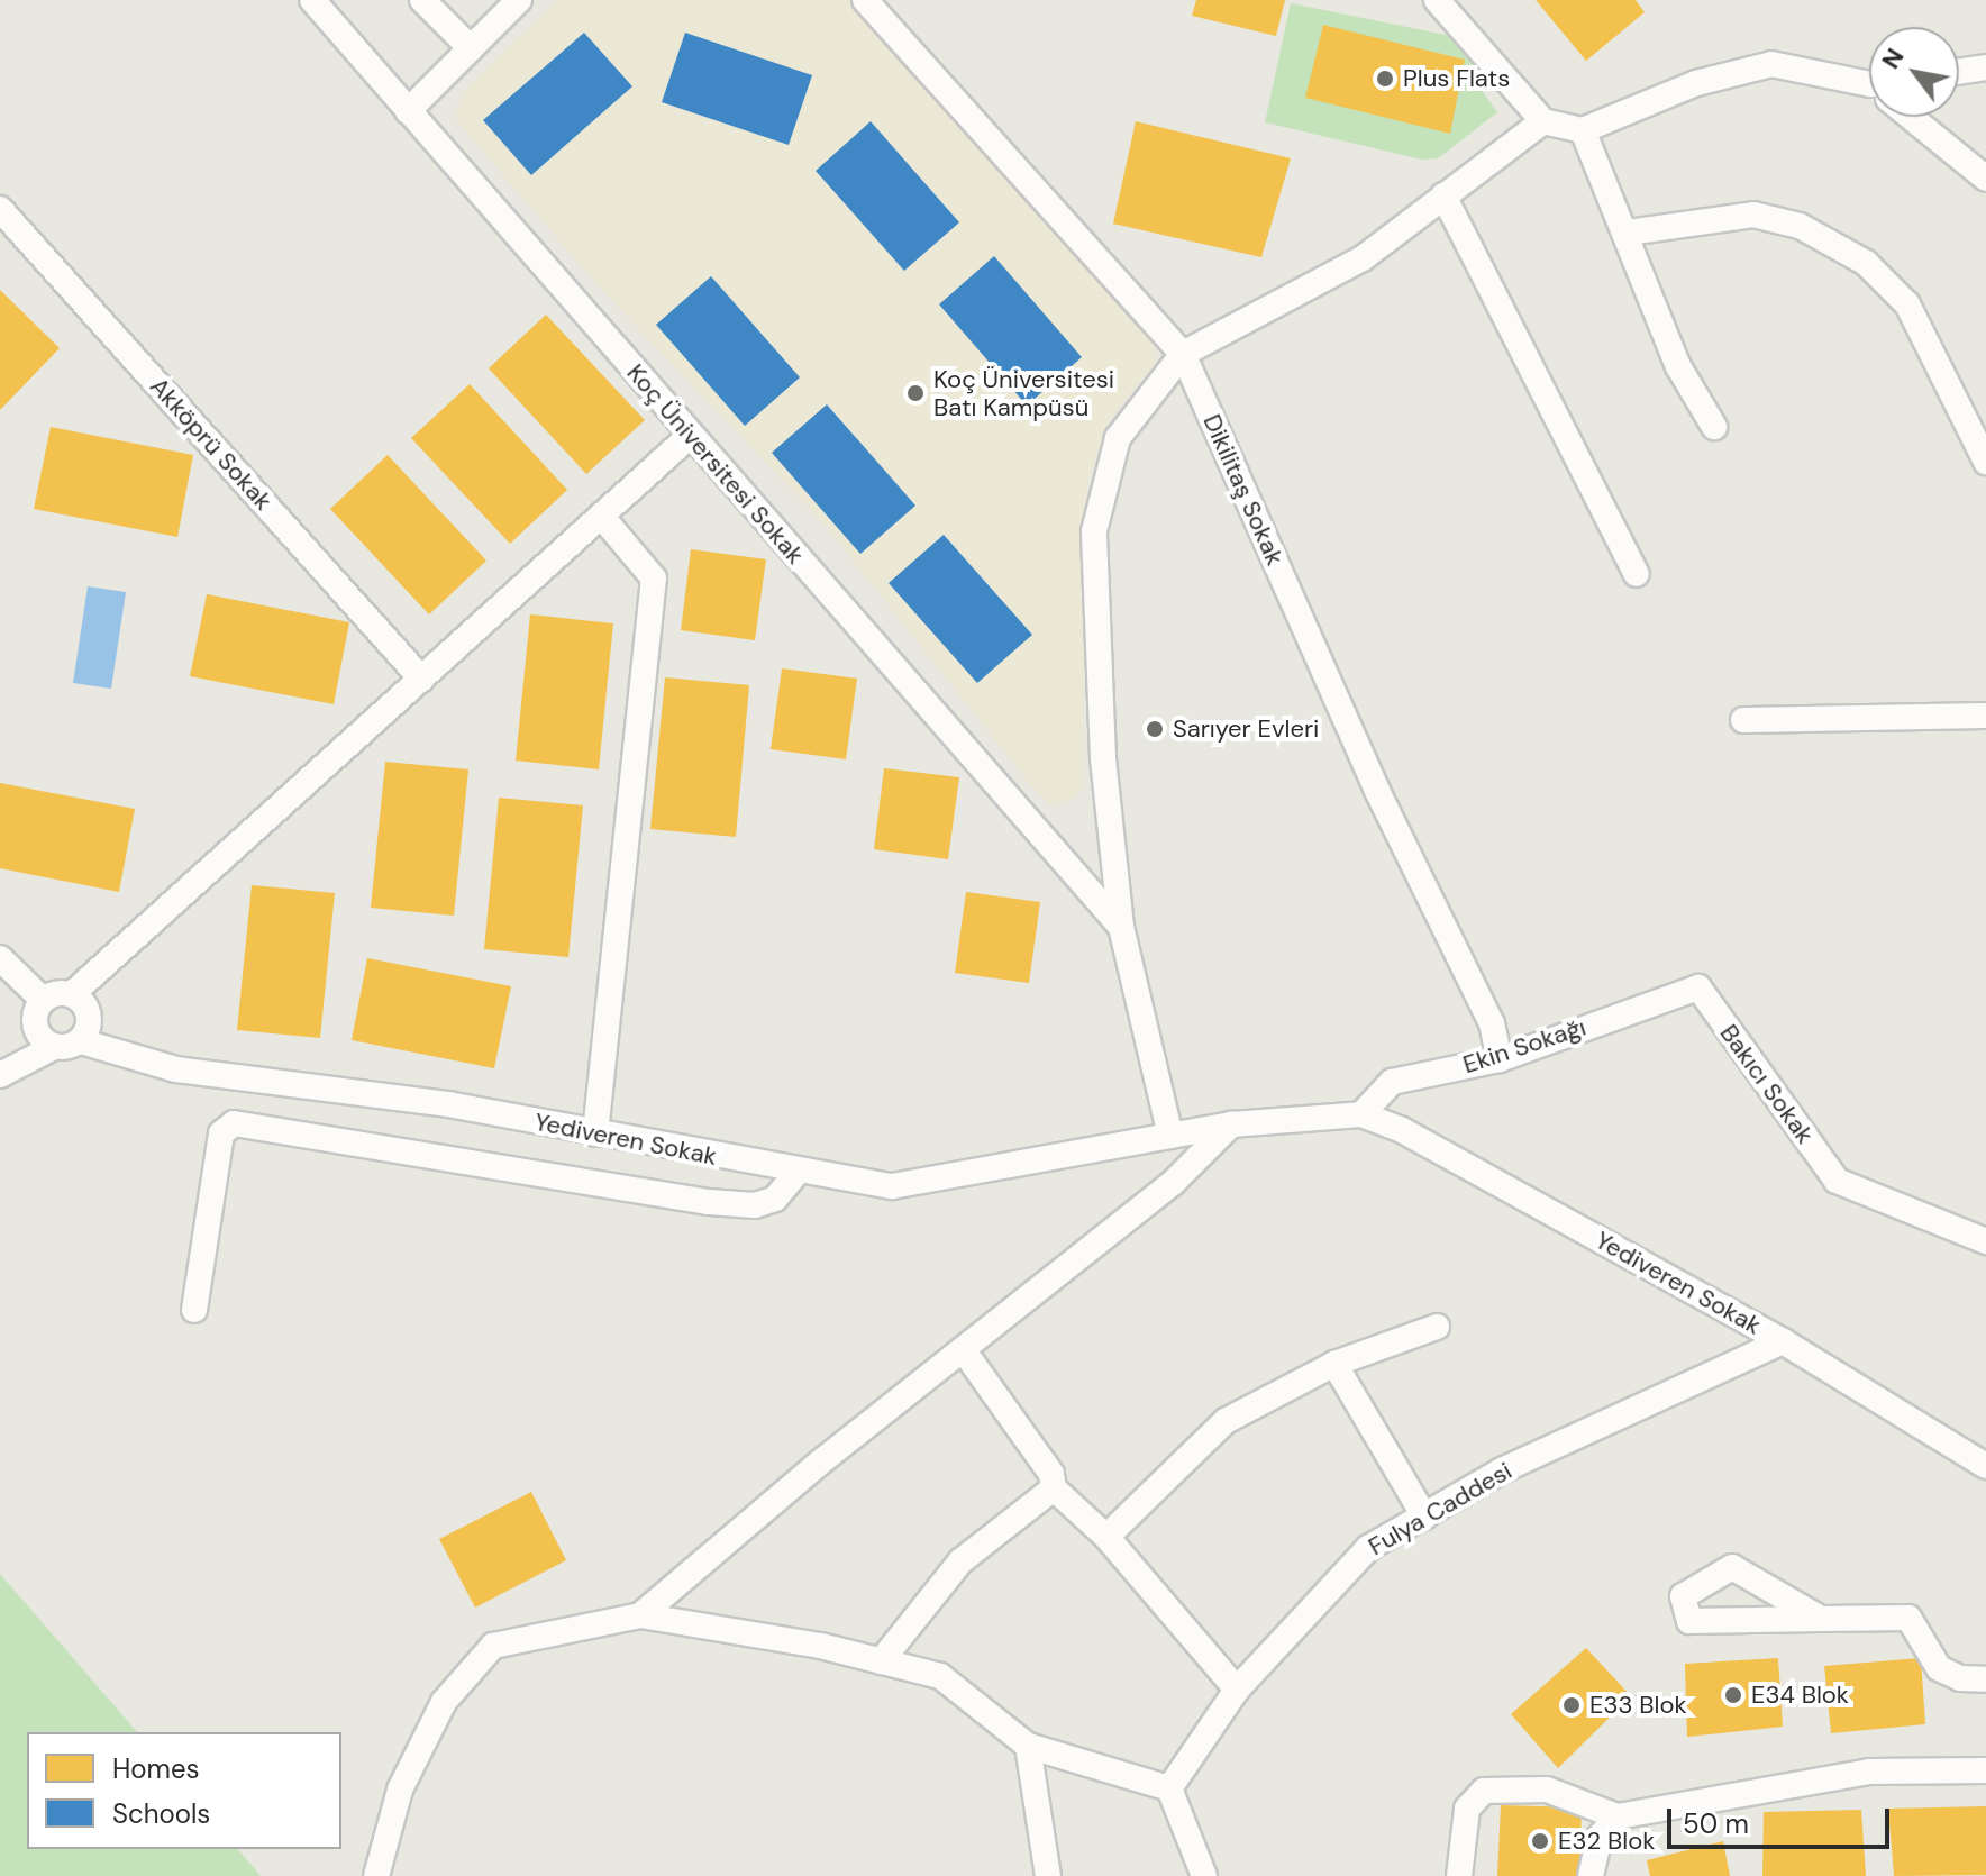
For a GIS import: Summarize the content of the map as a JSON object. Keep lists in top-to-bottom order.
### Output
{
  "streets": {
    "street": [
      "Akköprü Sokak",
      "Koç Üniversitesi Sokak",
      "Dikilitaş Sokak",
      "Ekin Sokağı",
      "Bakıcı Sokak",
      "Yediveren Sokak",
      "Fulya Caddesi"
    ]
  },
  "crossings": [
    ["Dikilitaş Sokak", "Ekin Sokağı"],
    ["Ekin Sokağı", "Bakıcı Sokak"],
    ["Ekin Sokağı", "Yediveren Sokak"],
    ["Yediveren Sokak", "Fulya Caddesi"]
  ],
  "places": [
    "Plus Flats",
    "Koç Üniversitesi Batı Kampüsü",
    "Sarıyer Evleri",
    "E34 Blok",
    "E33 Blok",
    "E32 Blok"
  ],
  "legend": ["Homes", "Schools"],
  "scale_bar": "50 m",
  "north": "top left"
}
